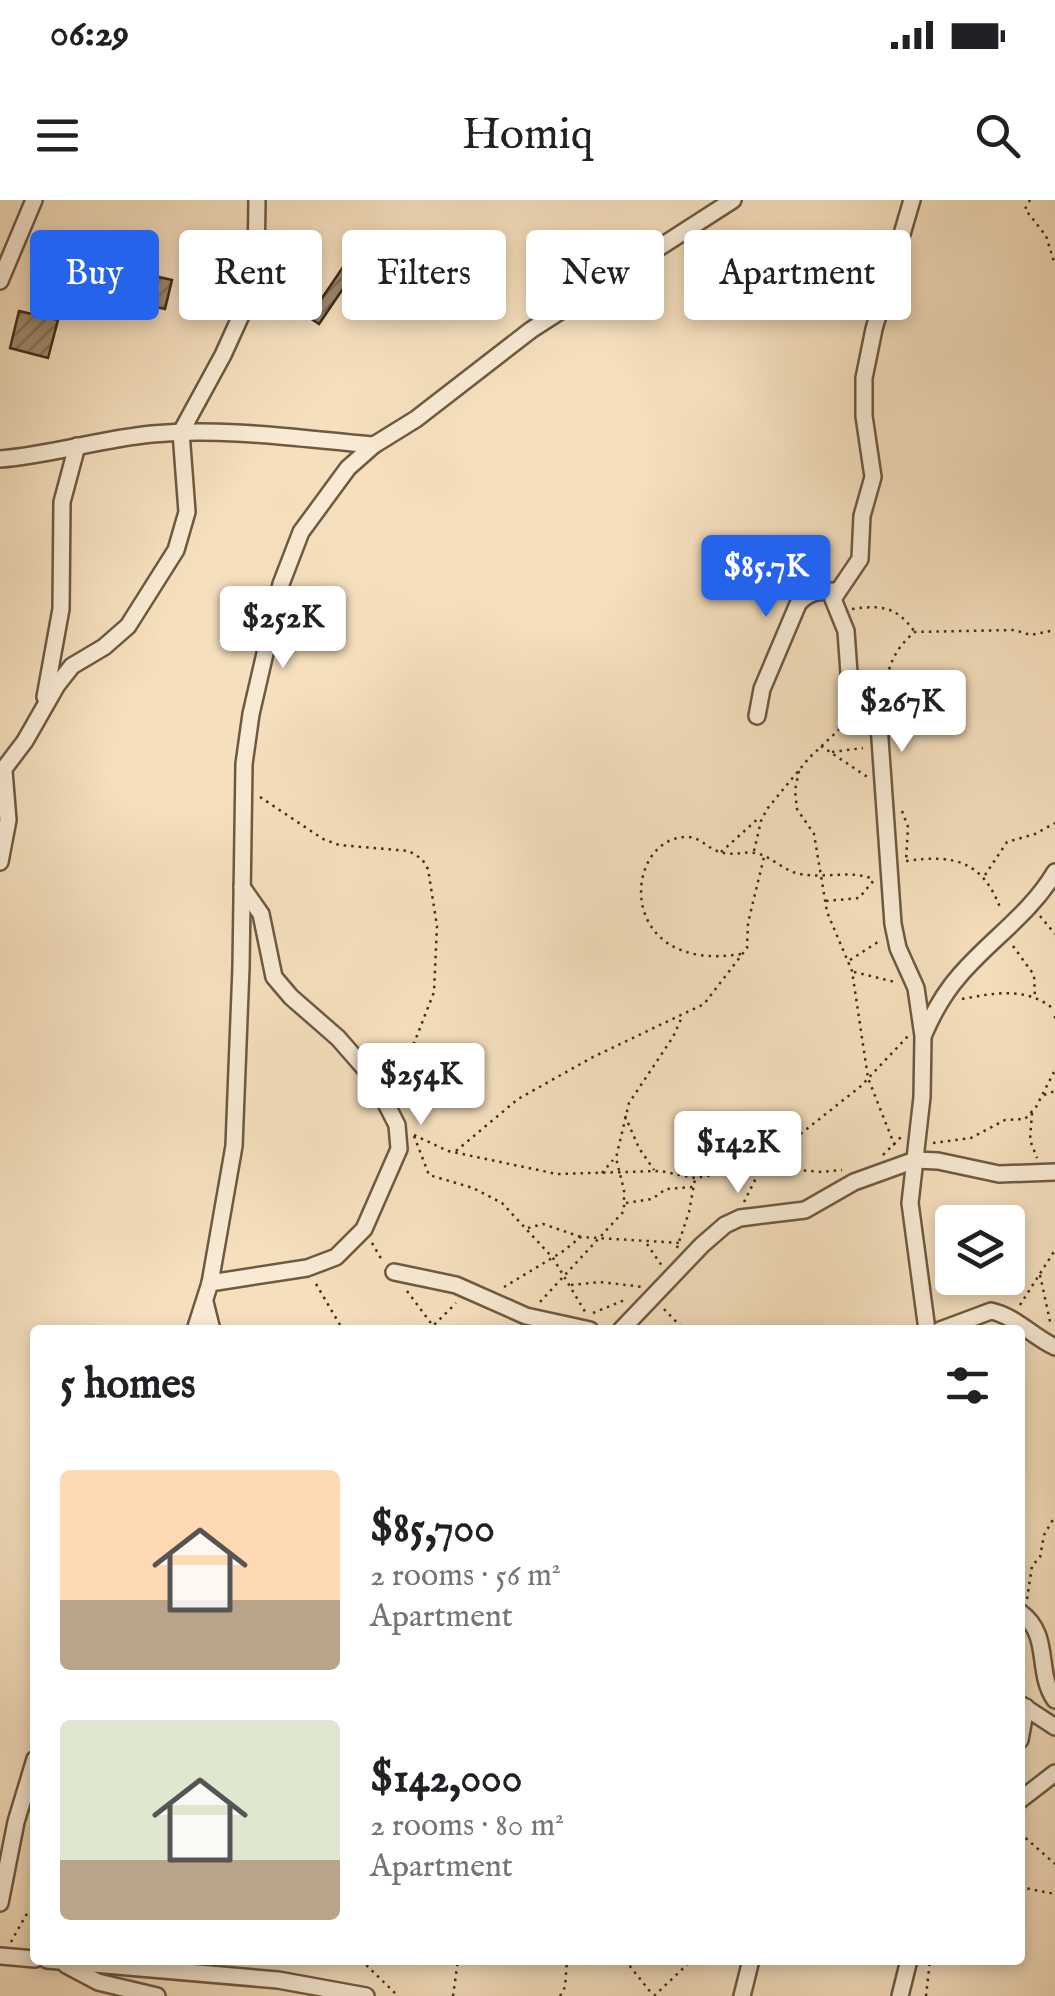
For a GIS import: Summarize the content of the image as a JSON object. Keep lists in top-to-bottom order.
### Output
{
  "page": {
    "status": "06:29",
    "header": "Homiq",
    "chip": [
      "Buy",
      "Rent",
      "Filters",
      "New",
      "Apartment"
    ],
    "price": [
      "$85.7K",
      "$252K",
      "$267K",
      "$254K",
      "$142K"
    ],
    "heading": "5 homes",
    "list": [
      {
        "name": "$85,700",
        "note": "2 rooms · 56 m² · Apartment"
      },
      {
        "name": "$142,000",
        "note": "2 rooms · 80 m² · Apartment"
      }
    ]
  }
}
